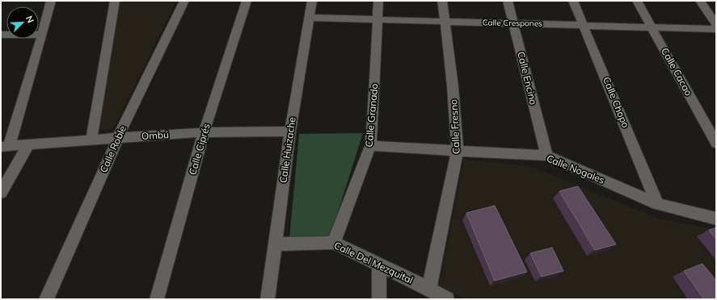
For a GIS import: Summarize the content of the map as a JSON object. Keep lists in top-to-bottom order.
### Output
{
  "streets": {
    "street": [
      "Calle Crespones",
      "Calle Cacao",
      "Calle Encino",
      "Calle Chopo",
      "Calle Granado",
      "Calle Fresno",
      "Ombú",
      "Calle Roble",
      "Calle Ciprés",
      "Calle Huizache",
      "Calle Nogales",
      "Calle Del Mezquital"
    ]
  },
  "crossings": [
    ["Calle Crespones", "Calle Cacao"],
    ["Calle Crespones", "Calle Encino"],
    ["Calle Crespones", "Calle Chopo"],
    ["Calle Crespones", "Calle Granado"],
    ["Calle Crespones", "Calle Fresno"],
    ["Calle Crespones", "Calle Huizache"],
    ["Calle Encino", "Calle Nogales"],
    ["Calle Chopo", "Calle Nogales"],
    ["Calle Granado", "Calle Nogales"],
    ["Calle Granado", "Calle Del Mezquital"],
    ["Calle Fresno", "Calle Nogales"],
    ["Calle Fresno", "Calle Del Mezquital"],
    ["Ombú", "Calle Roble"],
    ["Ombú", "Calle Ciprés"],
    ["Ombú", "Calle Huizache"],
    ["Calle Huizache", "Calle Del Mezquital"]
  ],
  "north": "top right"
}
